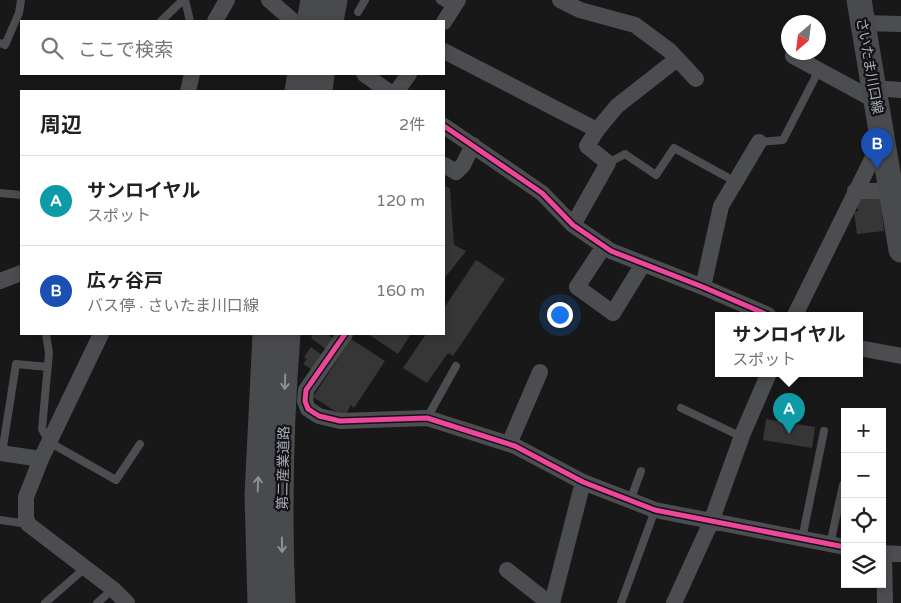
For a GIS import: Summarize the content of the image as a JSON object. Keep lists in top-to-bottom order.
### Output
{
  "streets": {
    "main road": ["さいたま川口線", "第二産業道路"]
  },
  "north": "bottom left",
  "page": {
    "search": "ここで検索",
    "heading": ["周辺", "2件"],
    "pins": ["B", "A"],
    "list": [
      {
        "mark": "A",
        "name": "サンロイヤル",
        "note": "スポット",
        "value": "120 m"
      },
      {
        "mark": "B",
        "name": "広ヶ谷戸",
        "note": "バス停 · さいたま川口線",
        "value": "160 m"
      }
    ],
    "popup": ["サンロイヤル", "スポット"],
    "map_buttons": ["+", "−"]
  }
}
